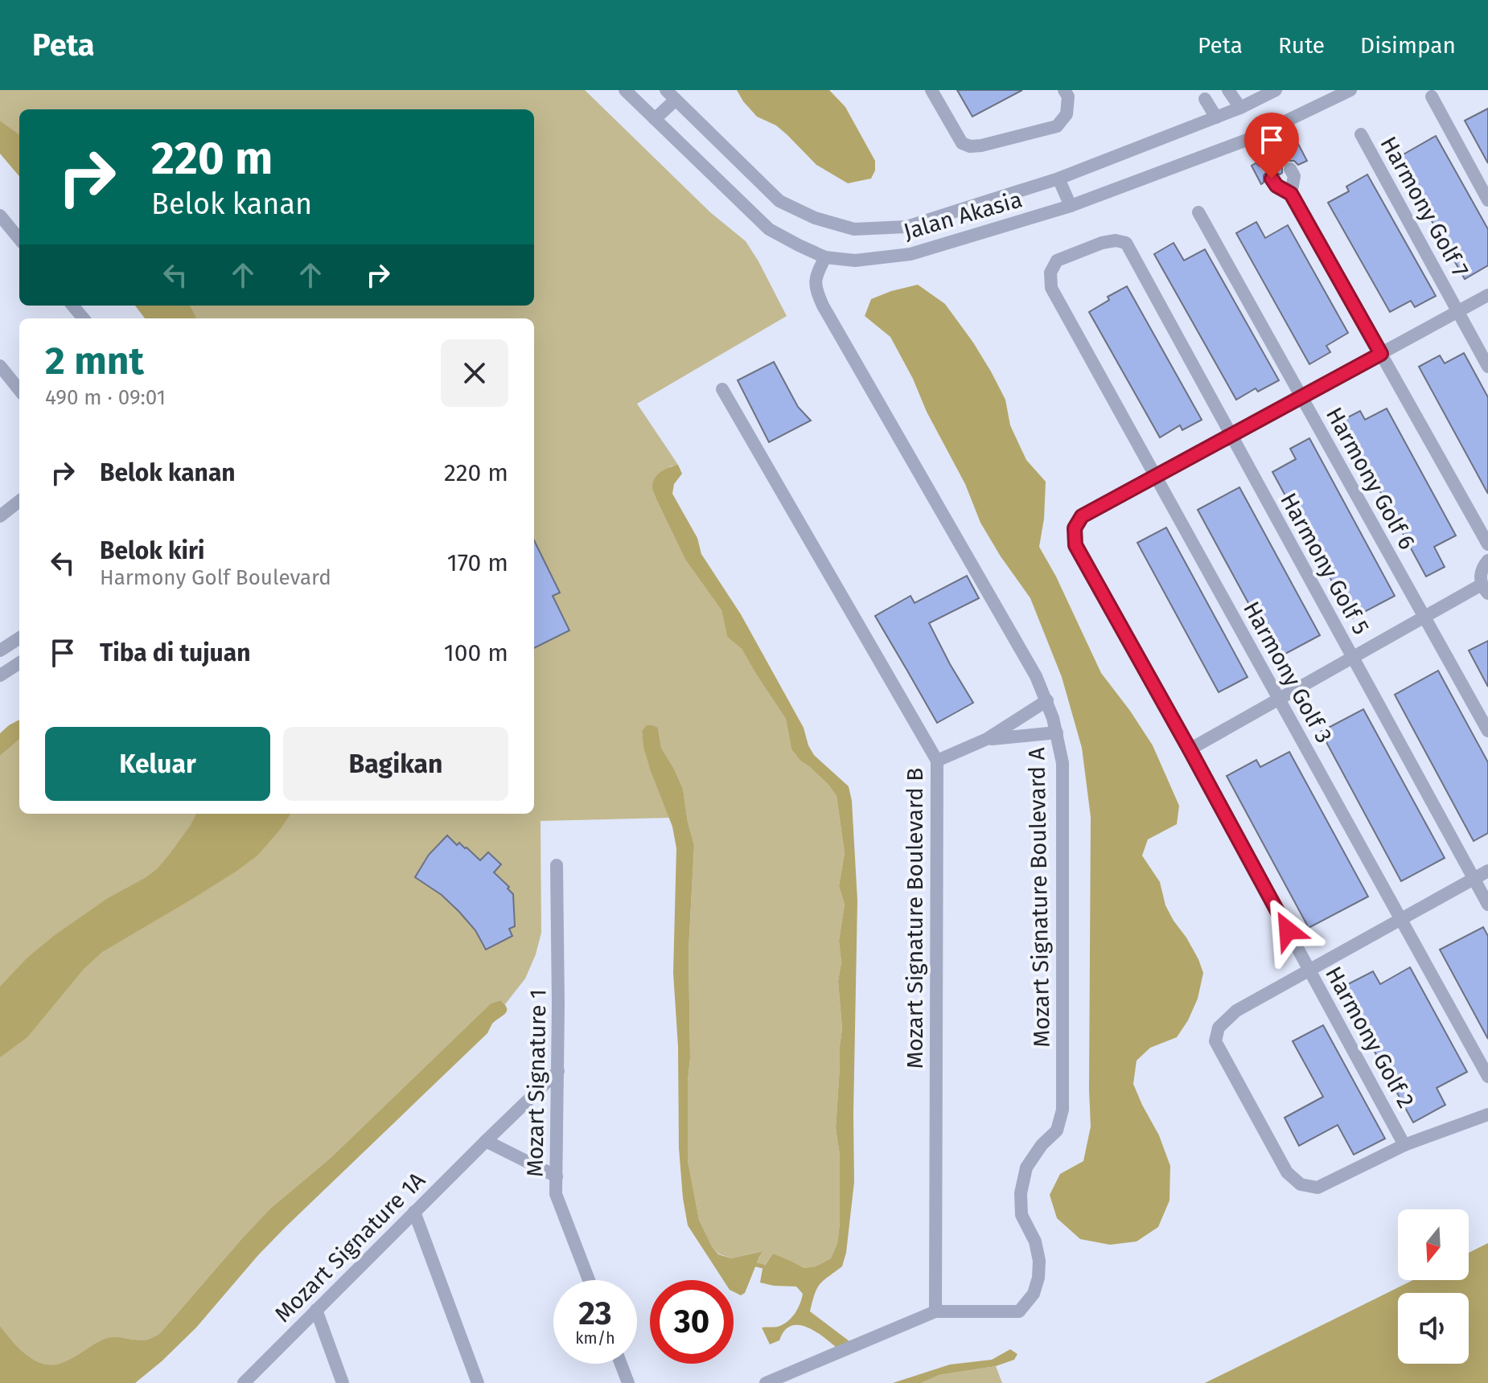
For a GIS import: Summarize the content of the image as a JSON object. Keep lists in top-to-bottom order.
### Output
{
  "streets": {
    "street": [
      "Harmony Golf 7",
      "Jalan Akasia",
      "Harmony Golf 6",
      "Harmony Golf 5",
      "Harmony Golf 3",
      "Mozart Signature Boulevard A",
      "Mozart Signature Boulevard B",
      "Harmony Golf 2",
      "Mozart Signature 1",
      "Mozart Signature 1A"
    ]
  },
  "crossings": [
    ["Jalan Akasia", "Mozart Signature Boulevard A"],
    ["Harmony Golf 5", "Harmony Golf 3"],
    ["Harmony Golf 3", "Harmony Golf 2"],
    ["Mozart Signature Boulevard A", "Mozart Signature Boulevard B"],
    ["Mozart Signature 1", "Mozart Signature 1A"]
  ],
  "north": "bottom",
  "page": {
    "header": "Peta",
    "nav": ["Peta", "Rute", "Disimpan"],
    "turn": ["220 m", "Belok kanan"],
    "heading": ["2 mnt", "490 m · 09:01"],
    "list": [
      {
        "name": "Belok kanan",
        "value": "220 m"
      },
      {
        "name": "Belok kiri",
        "note": "Harmony Golf Boulevard",
        "value": "170 m"
      },
      {
        "name": "Tiba di tujuan",
        "value": "100 m"
      }
    ],
    "buttons": ["Keluar", "Bagikan"],
    "speed": "23 km/h",
    "limit": "30"
  }
}
